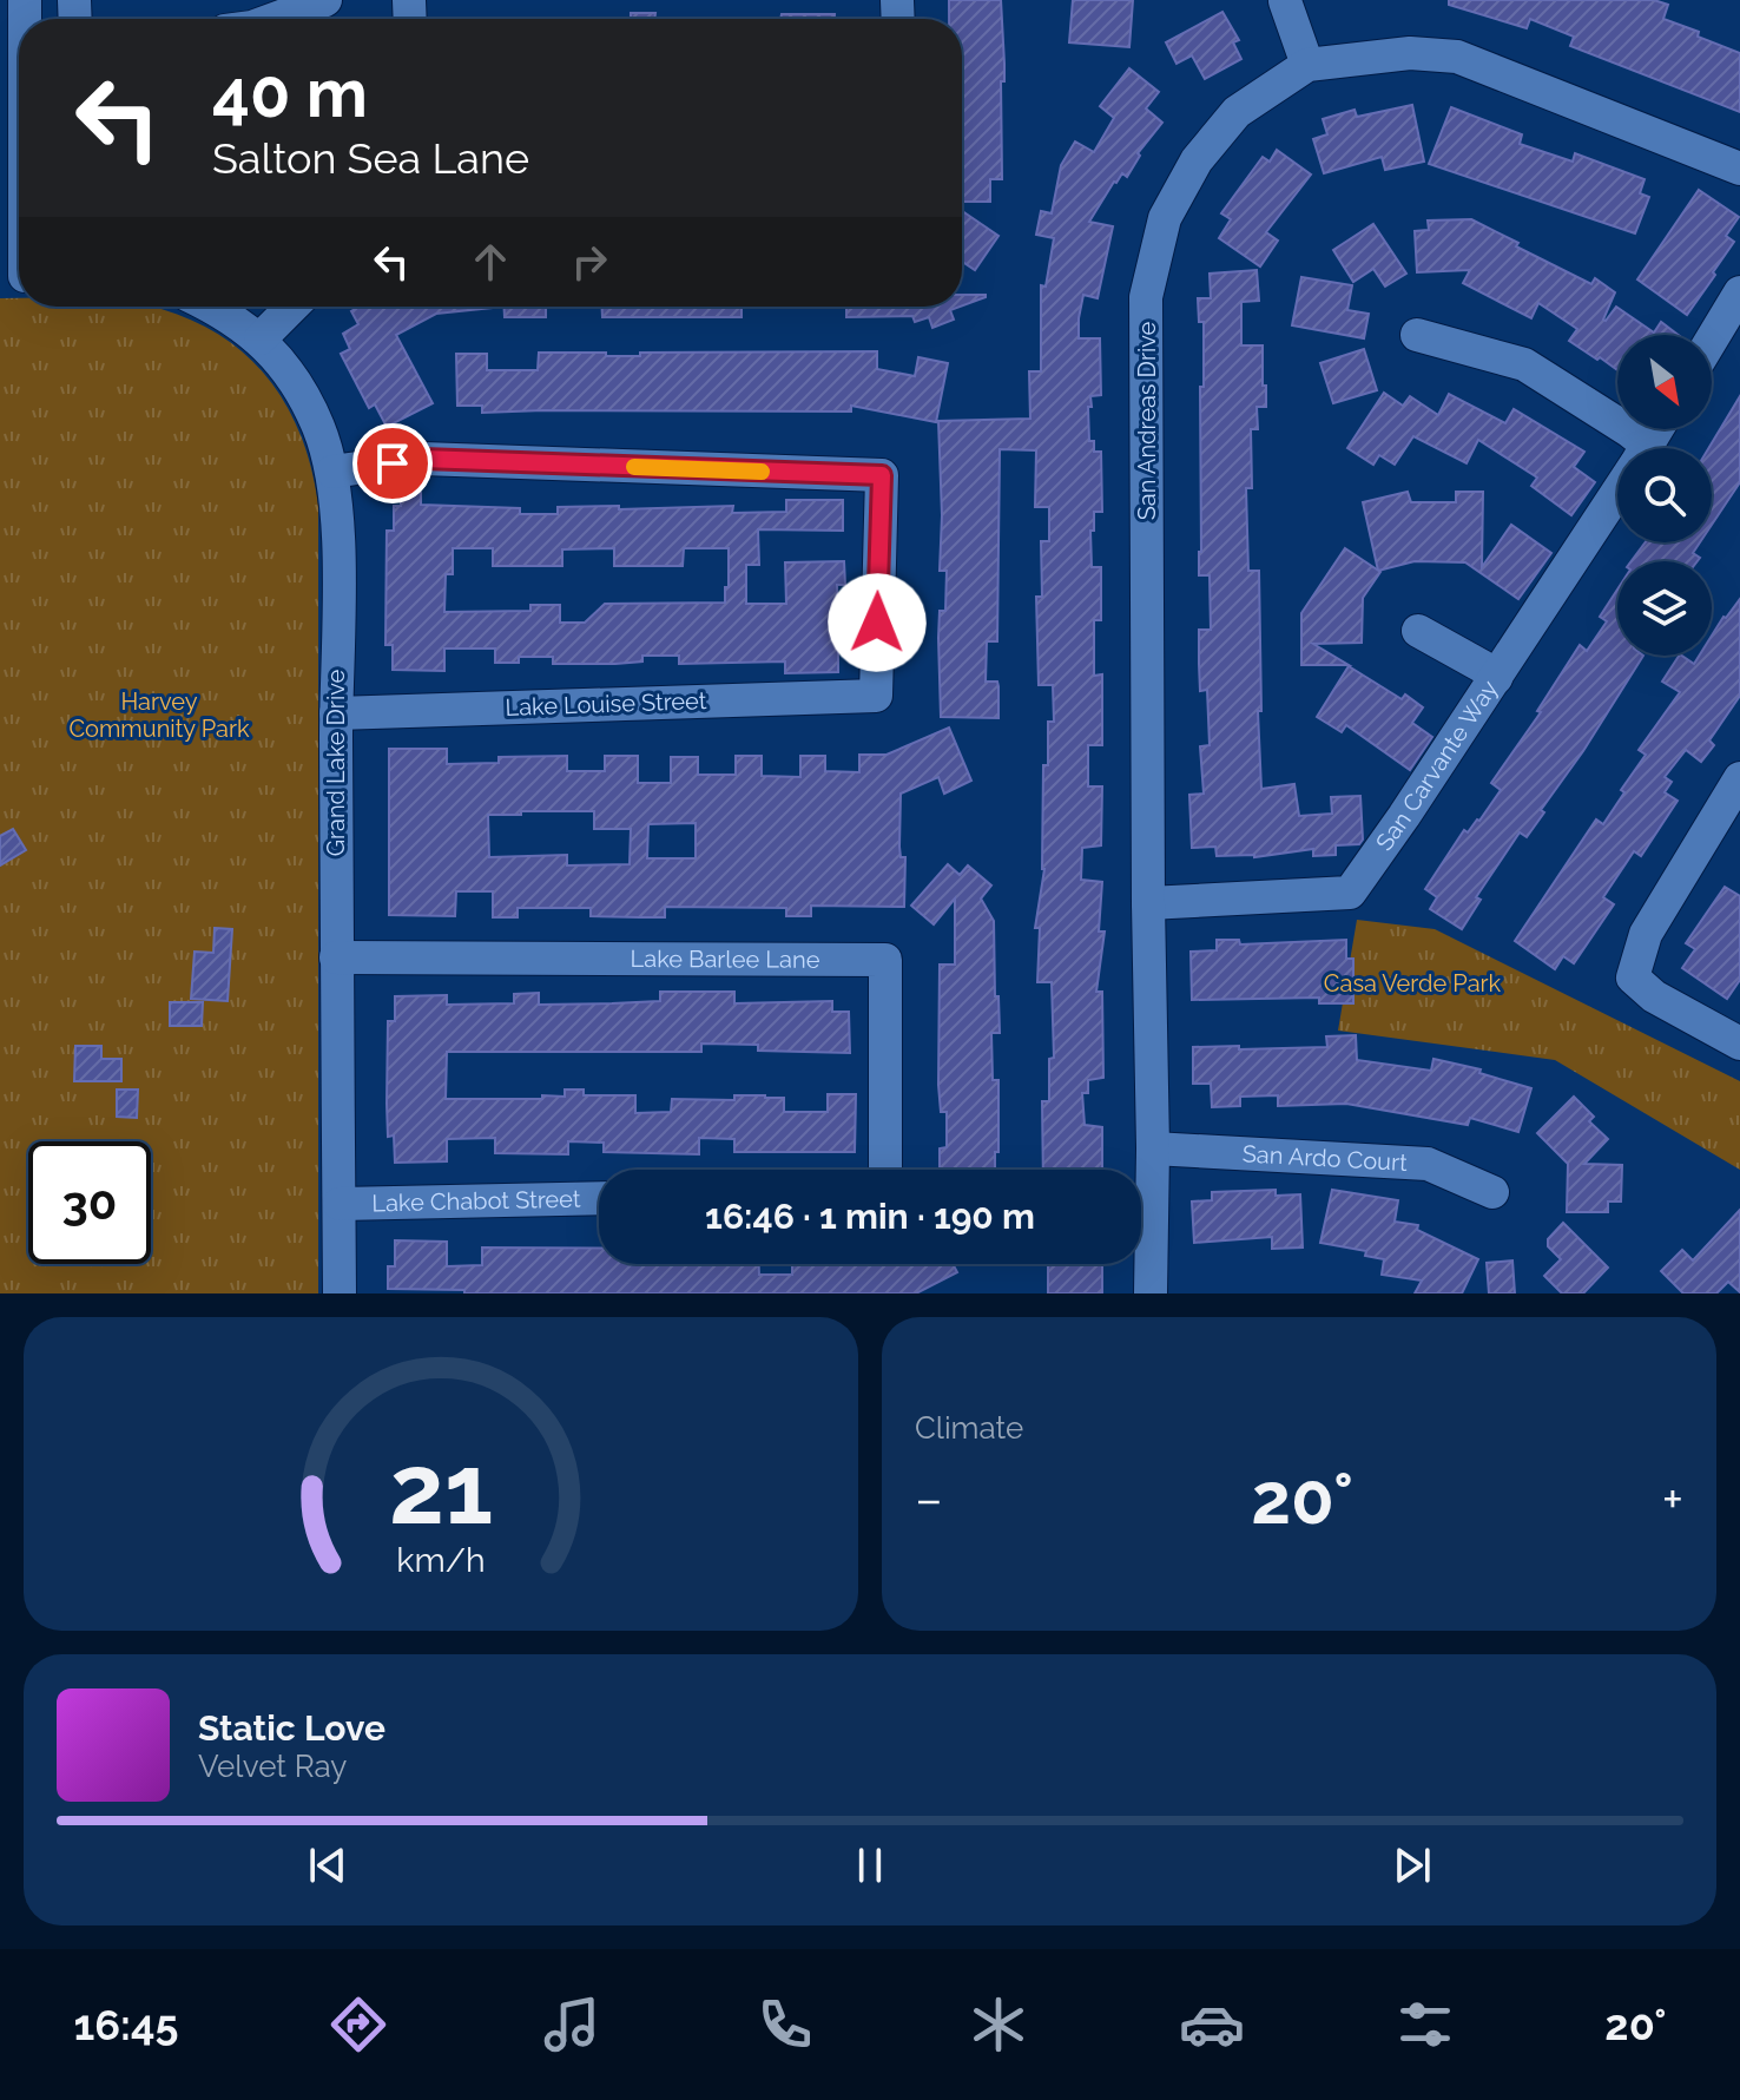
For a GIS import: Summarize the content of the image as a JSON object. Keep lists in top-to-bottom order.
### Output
{
  "streets": {
    "street": [
      "San Andreas Drive",
      "Lake Louise Street",
      "Grand Lake Drive",
      "San Carvante Way",
      "Lake Barlee Lane",
      "San Ardo Court",
      "Lake Chabot Street"
    ]
  },
  "crossings": [
    ["San Andreas Drive", "San Carvante Way"],
    ["San Andreas Drive", "San Ardo Court"],
    ["Lake Louise Street", "Grand Lake Drive"],
    ["Grand Lake Drive", "Lake Barlee Lane"],
    ["Grand Lake Drive", "Lake Chabot Street"]
  ],
  "parks": ["Harvey Community Park", "Casa Verde Park"],
  "north": "bottom right",
  "page": {
    "turn": ["40 m", "Salton Sea Lane"],
    "limit": "30",
    "trip": "16:46 · 1 min · 190 m",
    "tile": "Climate",
    "heat": ["−", "20°", "+"],
    "song": ["Static Love", "Velvet Ray"],
    "tabs": ["16:45", "20°"],
    "gauge": ["21", "km/h"]
  }
}
